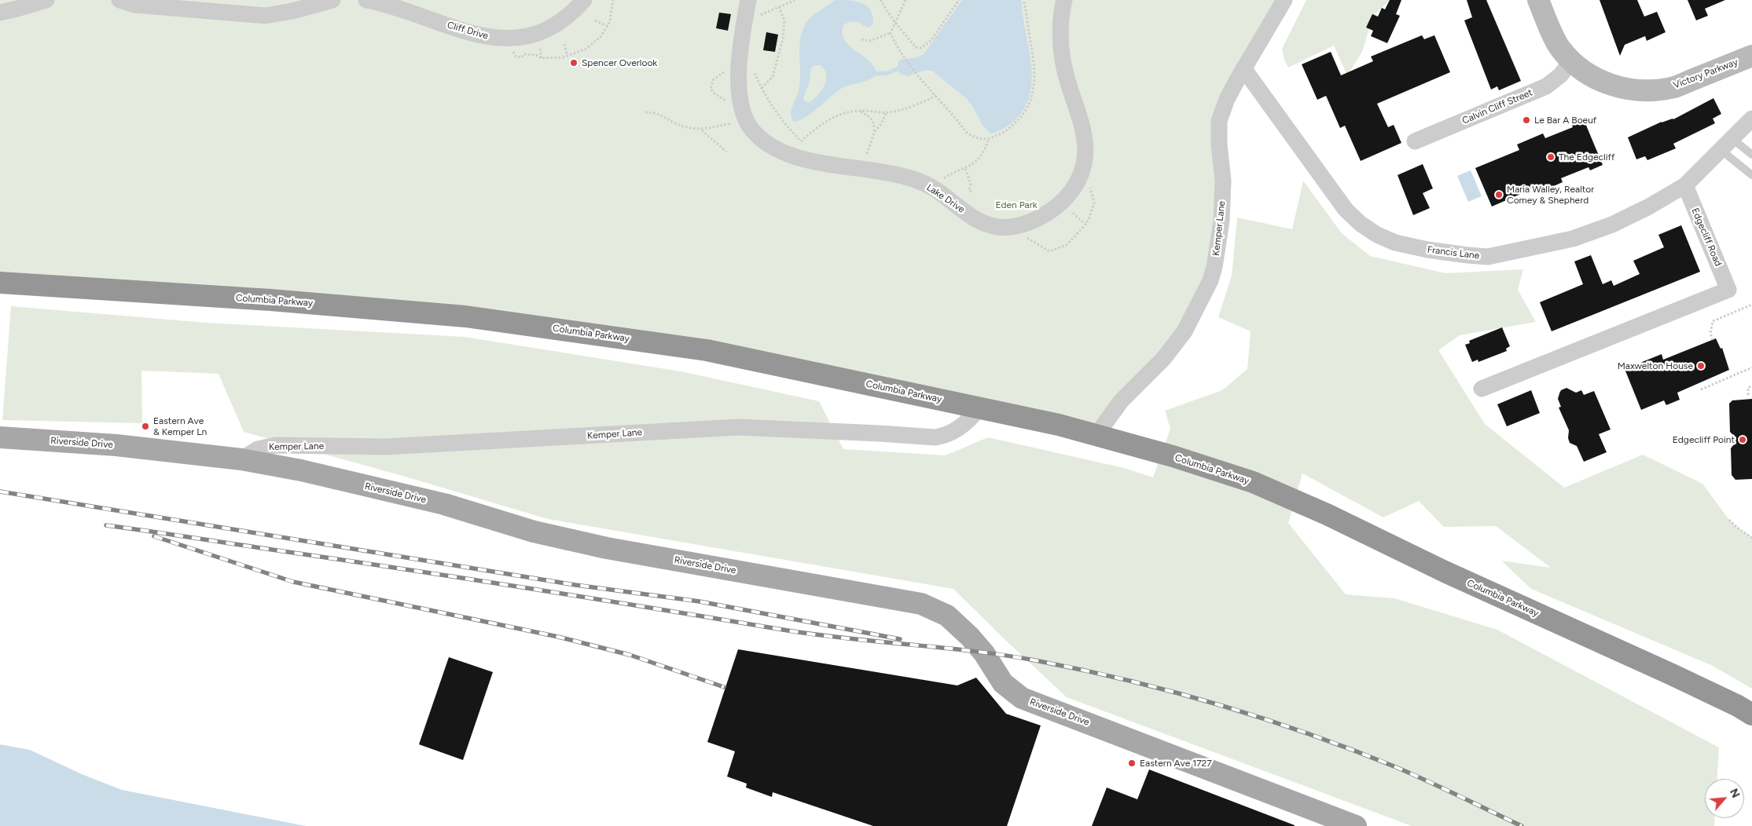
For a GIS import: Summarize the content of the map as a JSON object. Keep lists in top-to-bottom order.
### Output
{
  "streets": {
    "highway": ["Columbia Parkway"],
    "main road": ["Riverside Drive"],
    "street": [
      "Cliff Drive",
      "Victory Parkway",
      "Calvin Cliff Street",
      "Lake Drive",
      "Kemper Lane",
      "Edgecliff Road",
      "Francis Lane"
    ]
  },
  "crossings": [
    ["Victory Parkway", "Calvin Cliff Street"],
    ["Kemper Lane", "Francis Lane"],
    ["Kemper Lane", "Columbia Parkway"],
    ["Kemper Lane", "Riverside Drive"],
    ["Edgecliff Road", "Francis Lane"]
  ],
  "parks": ["Eden Park"],
  "places": [
    "Spencer Overlook",
    "Le Bar A Boeuf",
    "The Edgecliff",
    "Maria Walley, Realtor Comey & Shepherd",
    "Maxwelton House",
    "Eastern Ave & Kemper Ln",
    "Edgecliff Point",
    "Eastern Ave 1727"
  ],
  "north": "top right"
}
